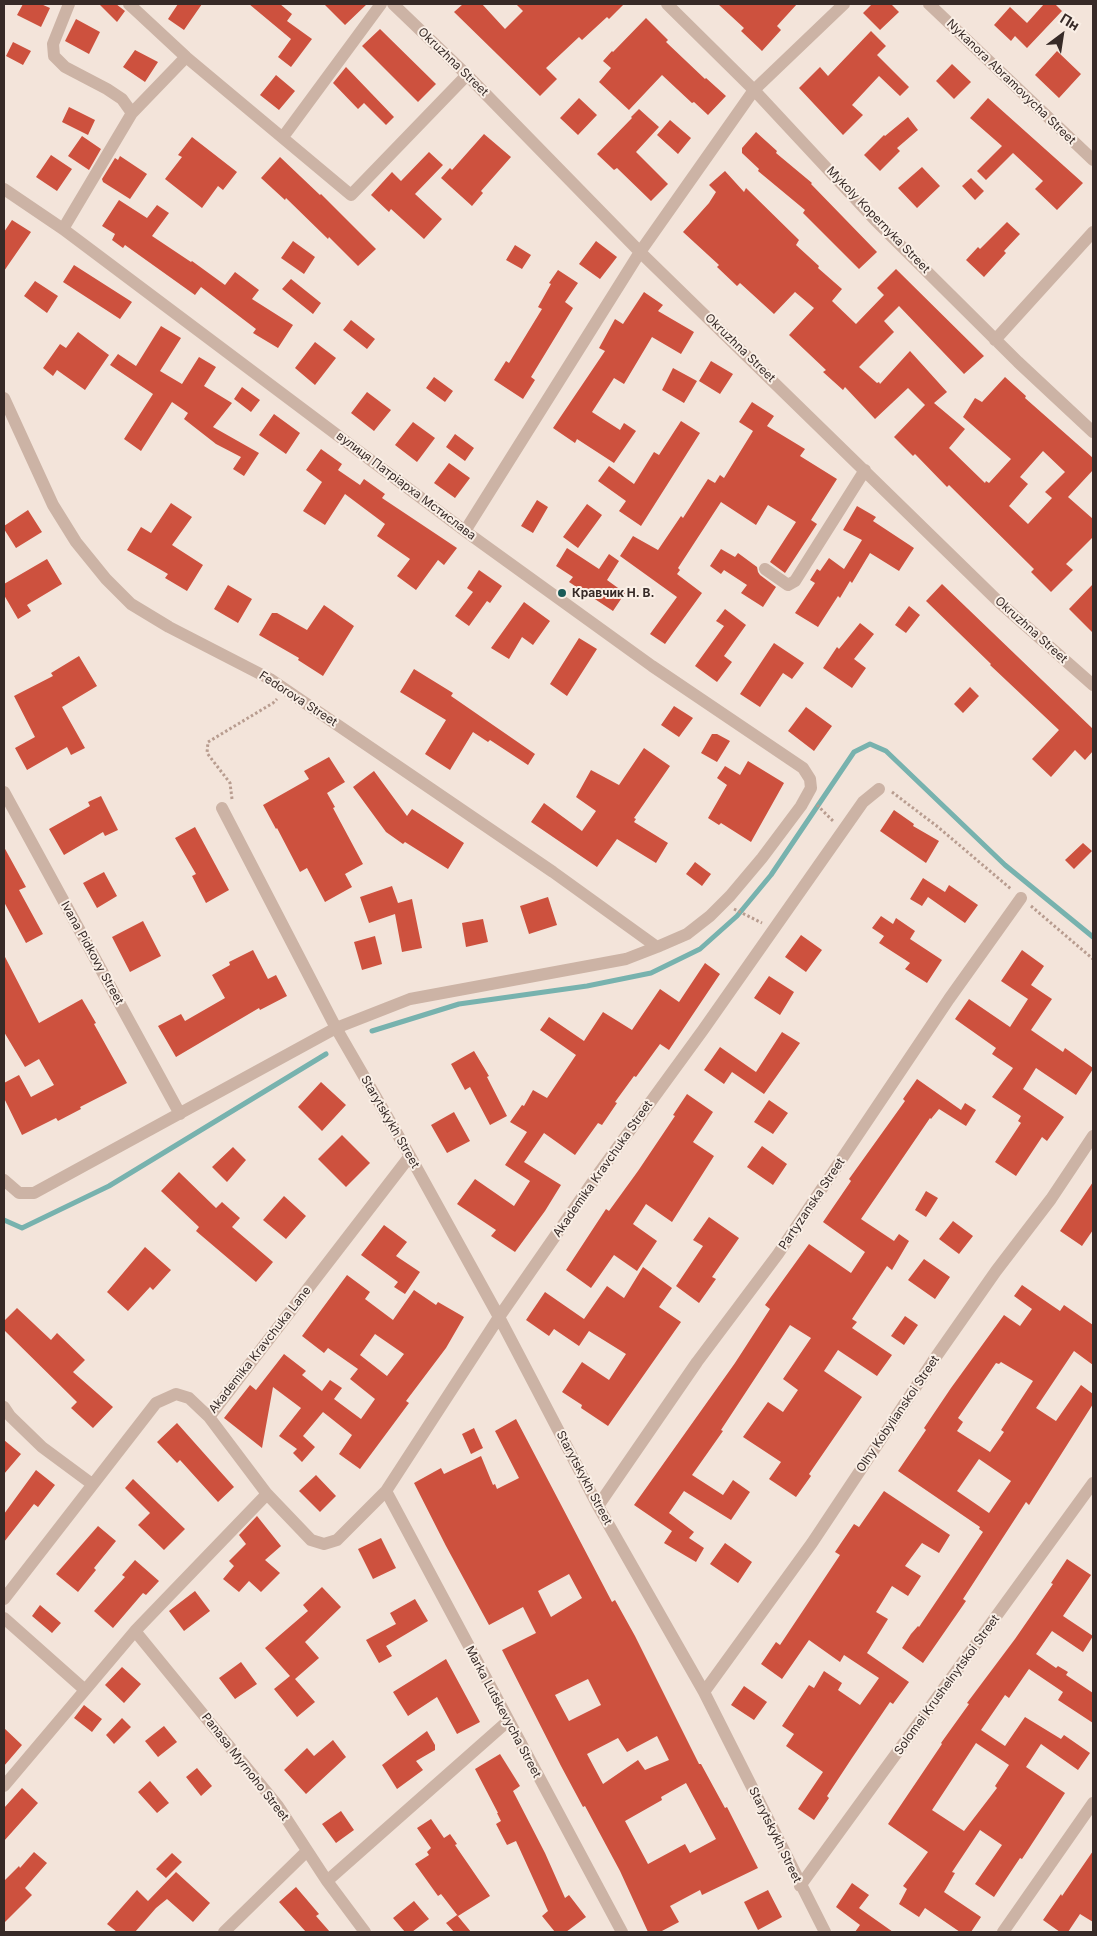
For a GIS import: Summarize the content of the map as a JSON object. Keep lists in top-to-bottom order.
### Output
{
  "streets": {
    "street": [
      "Okruzhna Street",
      "Nykanora Abramovycha Street",
      "Mykoly Kopernyka Street",
      "вулиця Патріарха Мстислава",
      "Fedorova Street",
      "Ivana Pidkovy Street",
      "Starytskykh Street",
      "Akademika Kravchuka Street",
      "Partyzanska Street",
      "Akademika Kravchuka Lane",
      "Olhy Kobylianskoi Street",
      "Solomei Krushelnytskoi Street",
      "Marka Lutskevycha Street",
      "Panasa Myrnoho Street"
    ]
  },
  "crossings": [
    ["вулиця Патріарха Мстислава", "Fedorova Street"],
    ["Starytskykh Street", "Akademika Kravchuka Street"],
    ["Starytskykh Street", "Partyzanska Street"],
    ["Starytskykh Street", "Akademika Kravchuka Lane"],
    ["Starytskykh Street", "Olhy Kobylianskoi Street"],
    ["Starytskykh Street", "Solomei Krushelnytskoi Street"],
    ["Akademika Kravchuka Street", "Marka Lutskevycha Street"]
  ],
  "places": ["Кравчик Н. В."],
  "north": "top right"
}
